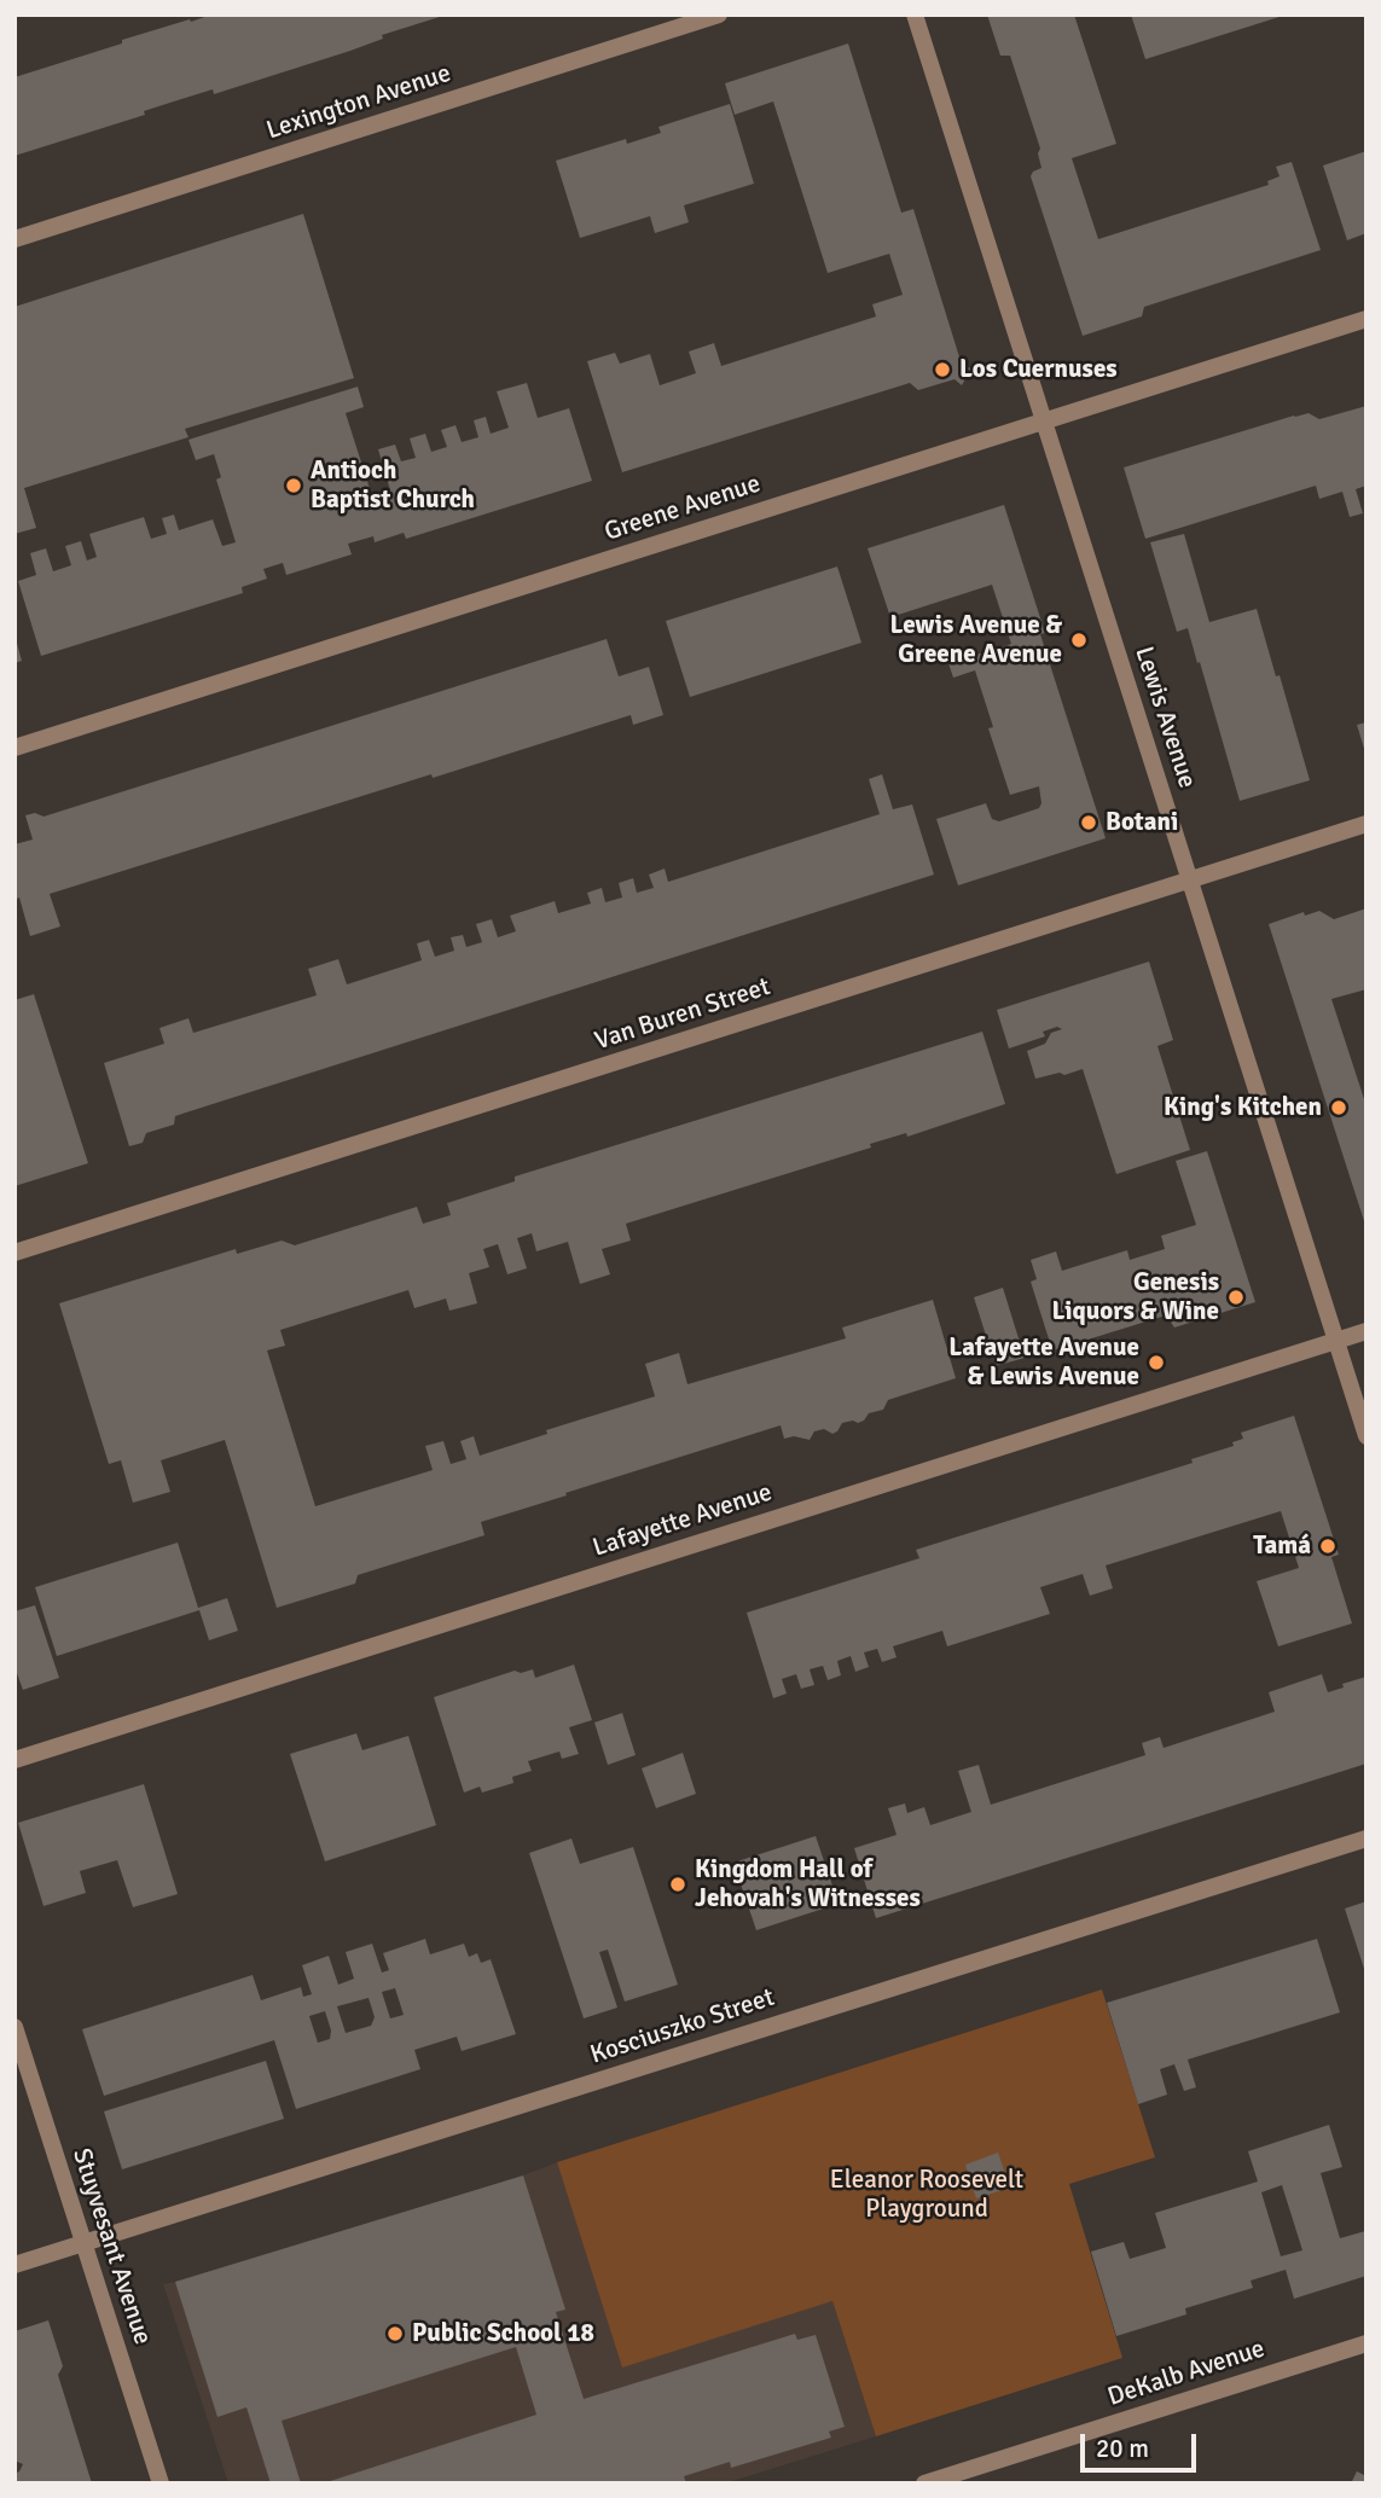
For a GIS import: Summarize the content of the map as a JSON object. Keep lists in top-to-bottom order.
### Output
{
  "streets": {
    "street": [
      "Lexington Avenue",
      "Greene Avenue",
      "Lewis Avenue",
      "Van Buren Street",
      "Lafayette Avenue",
      "Kosciuszko Street",
      "Stuyvesant Avenue",
      "DeKalb Avenue"
    ]
  },
  "crossings": [
    ["Greene Avenue", "Lewis Avenue"],
    ["Lewis Avenue", "Van Buren Street"],
    ["Lewis Avenue", "Lafayette Avenue"],
    ["Kosciuszko Street", "Stuyvesant Avenue"]
  ],
  "parks": ["Eleanor Roosevelt Playground"],
  "places": [
    "Los Cuernuses",
    "Antioch Baptist Church",
    "Lewis Avenue & Greene Avenue",
    "Botani",
    "King's Kitchen",
    "Genesis Liquors & Wine",
    "Lafayette Avenue & Lewis Avenue",
    "Tamá",
    "Kingdom Hall of Jehovah's Witnesses",
    "Public School 18"
  ],
  "scale_bar": "20 m"
}
